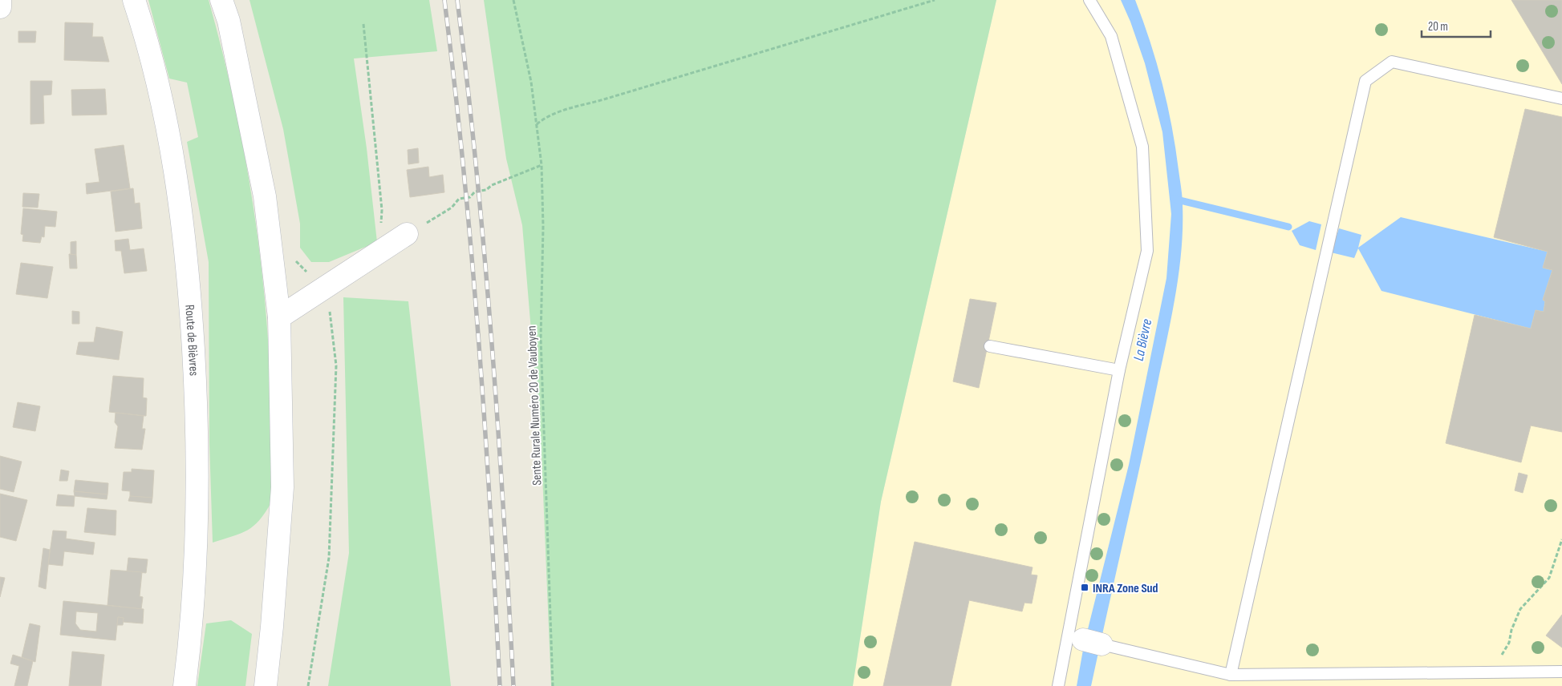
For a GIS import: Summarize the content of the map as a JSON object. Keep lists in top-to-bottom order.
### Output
{
  "streets": {
    "street": ["Route de Bièvres"],
    "path": ["Sente Rurale Numéro 20 de Vauboyen"]
  },
  "water": ["La Bièvre"],
  "places": {
    "transit": ["INRA Zone Sud"]
  },
  "scale_bar": "20 m"
}
